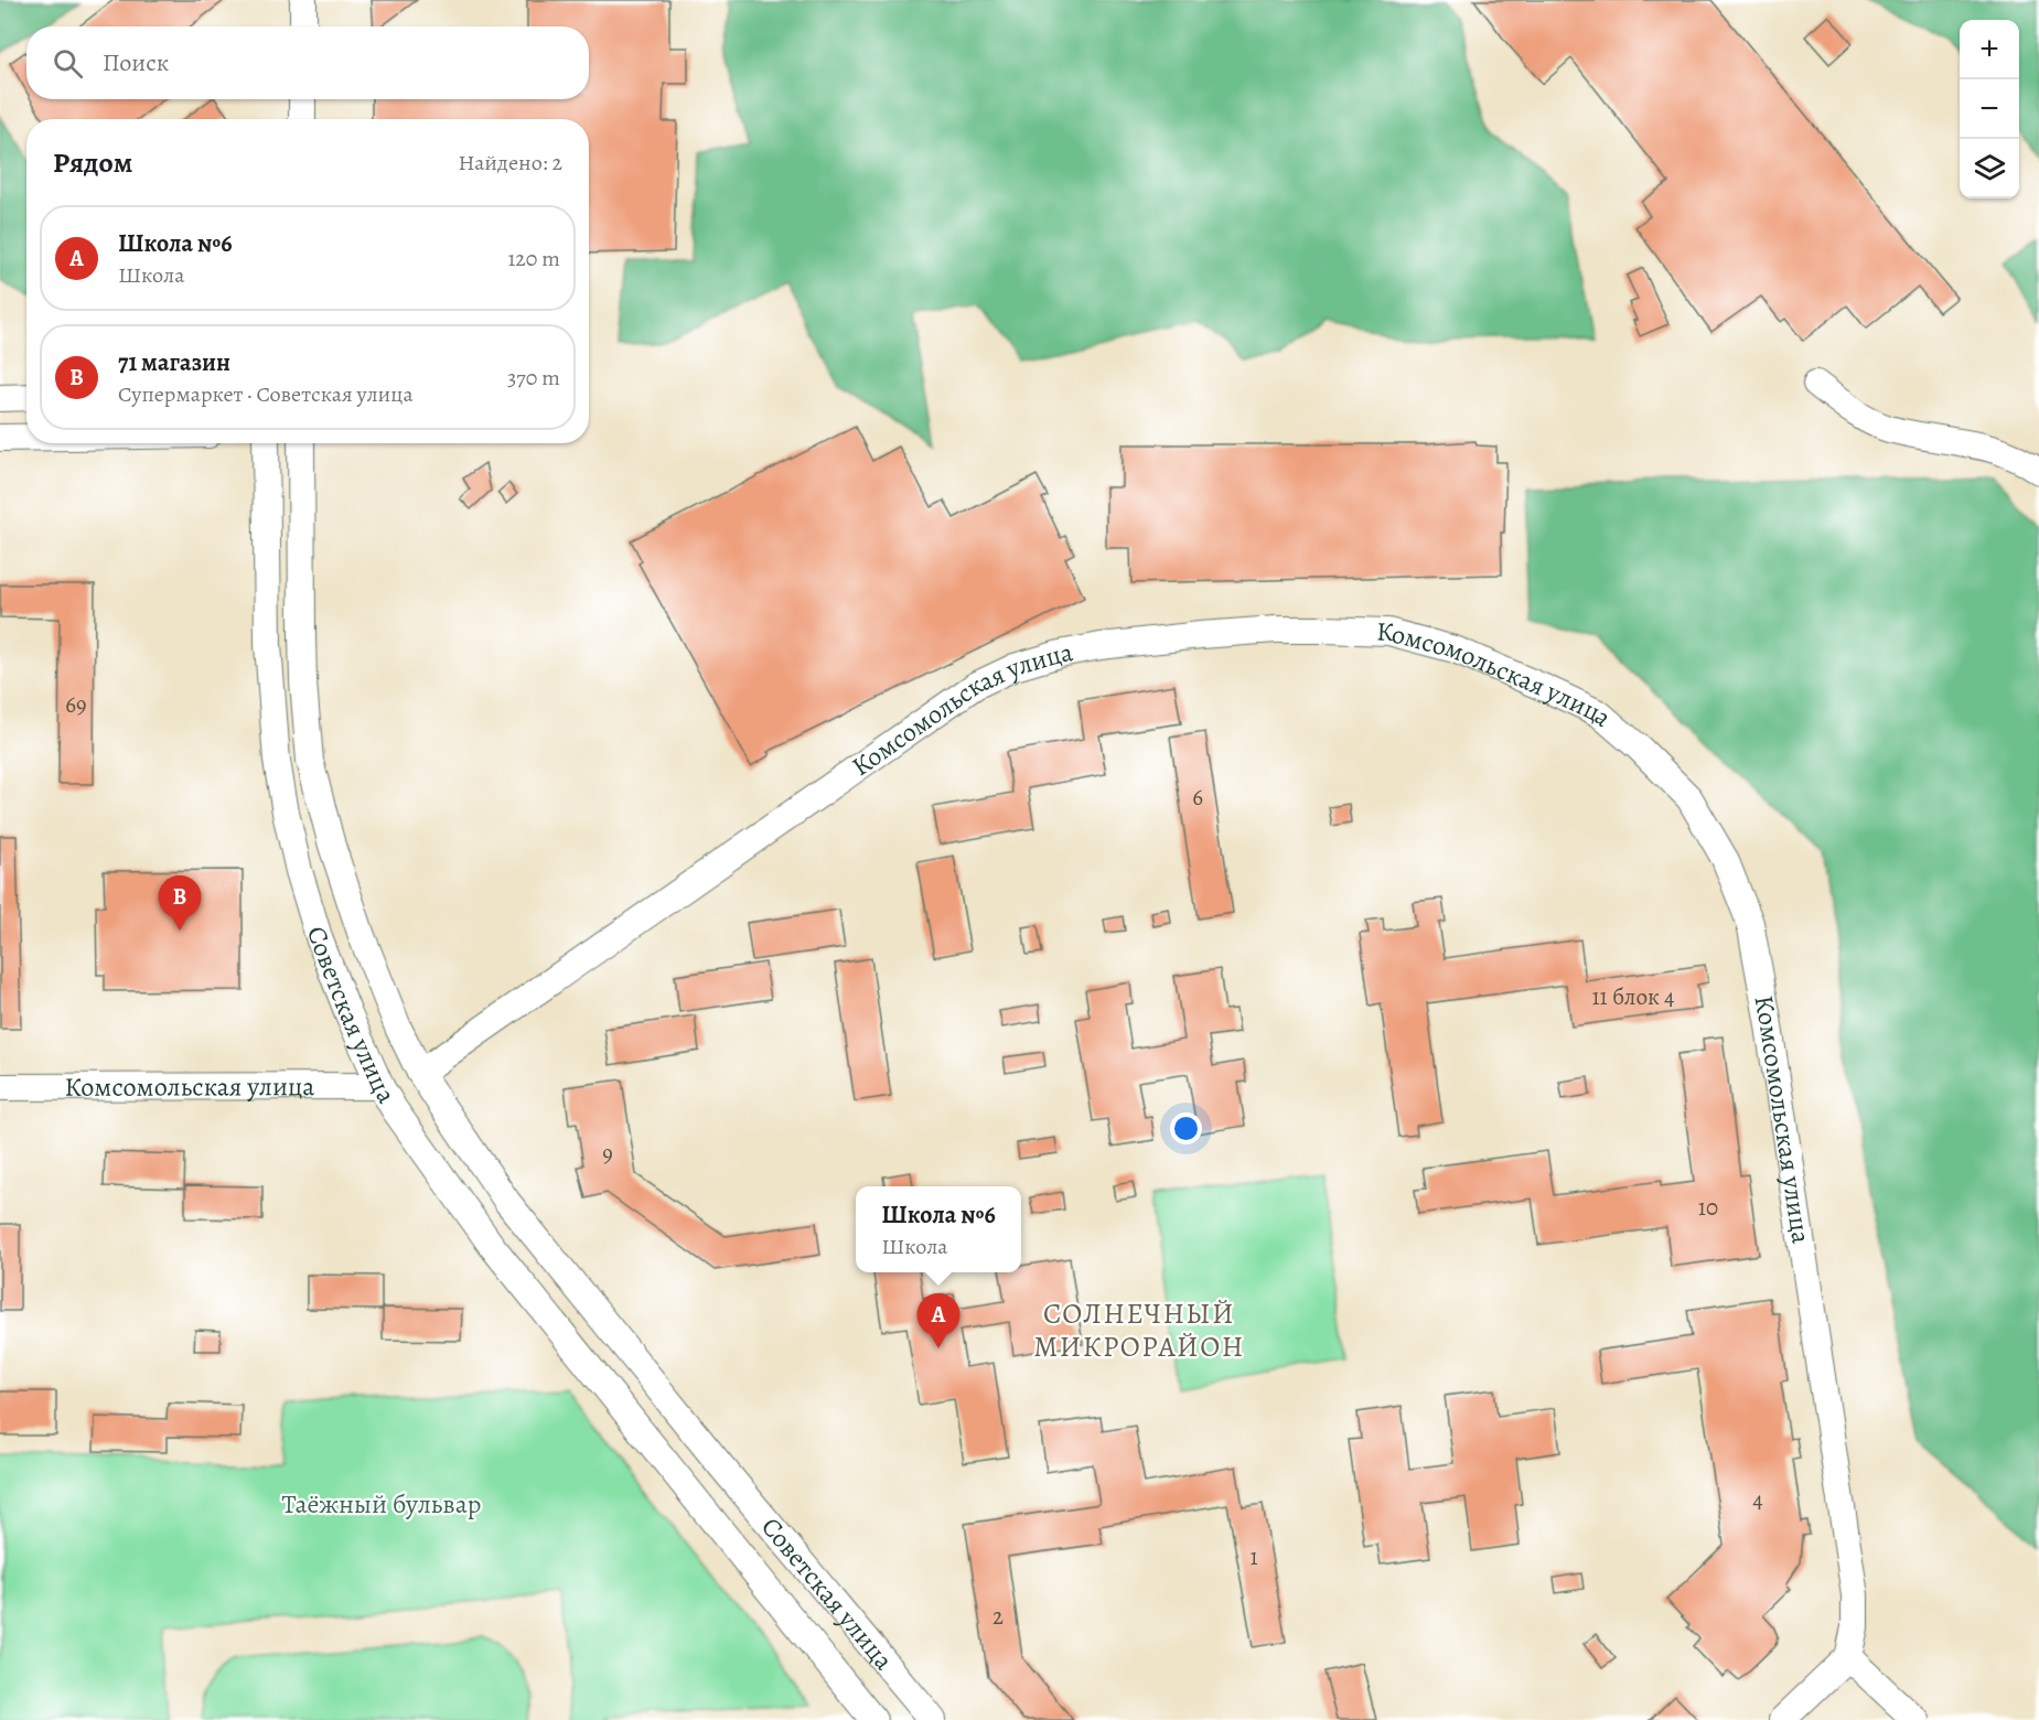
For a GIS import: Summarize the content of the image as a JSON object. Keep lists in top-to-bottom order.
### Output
{
  "streets": {
    "street": ["Комсомольская улица", "Советская улица"]
  },
  "crossings": [
    ["Комсомольская улица", "Советская улица"]
  ],
  "districts": ["СОЛНЕЧНЫЙ МИКРОРАЙОН"],
  "parks": ["Таёжный бульвар"],
  "house_numbers": [
    "69",
    "6",
    "11 блок 4",
    "9",
    "10",
    "4",
    "1",
    "2"
  ],
  "page": {
    "map_buttons": ["+", "−"],
    "search": "Поиск",
    "heading": ["Рядом", "Найдено: 2"],
    "list": [
      {
        "mark": "A",
        "name": "Школа №6",
        "note": "Школа",
        "value": "120 m"
      },
      {
        "mark": "B",
        "name": "71 магазин",
        "note": "Супермаркет · Советская улица",
        "value": "370 m"
      }
    ],
    "pins": ["B", "A"],
    "popup": ["Школа №6", "Школа"]
  }
}
